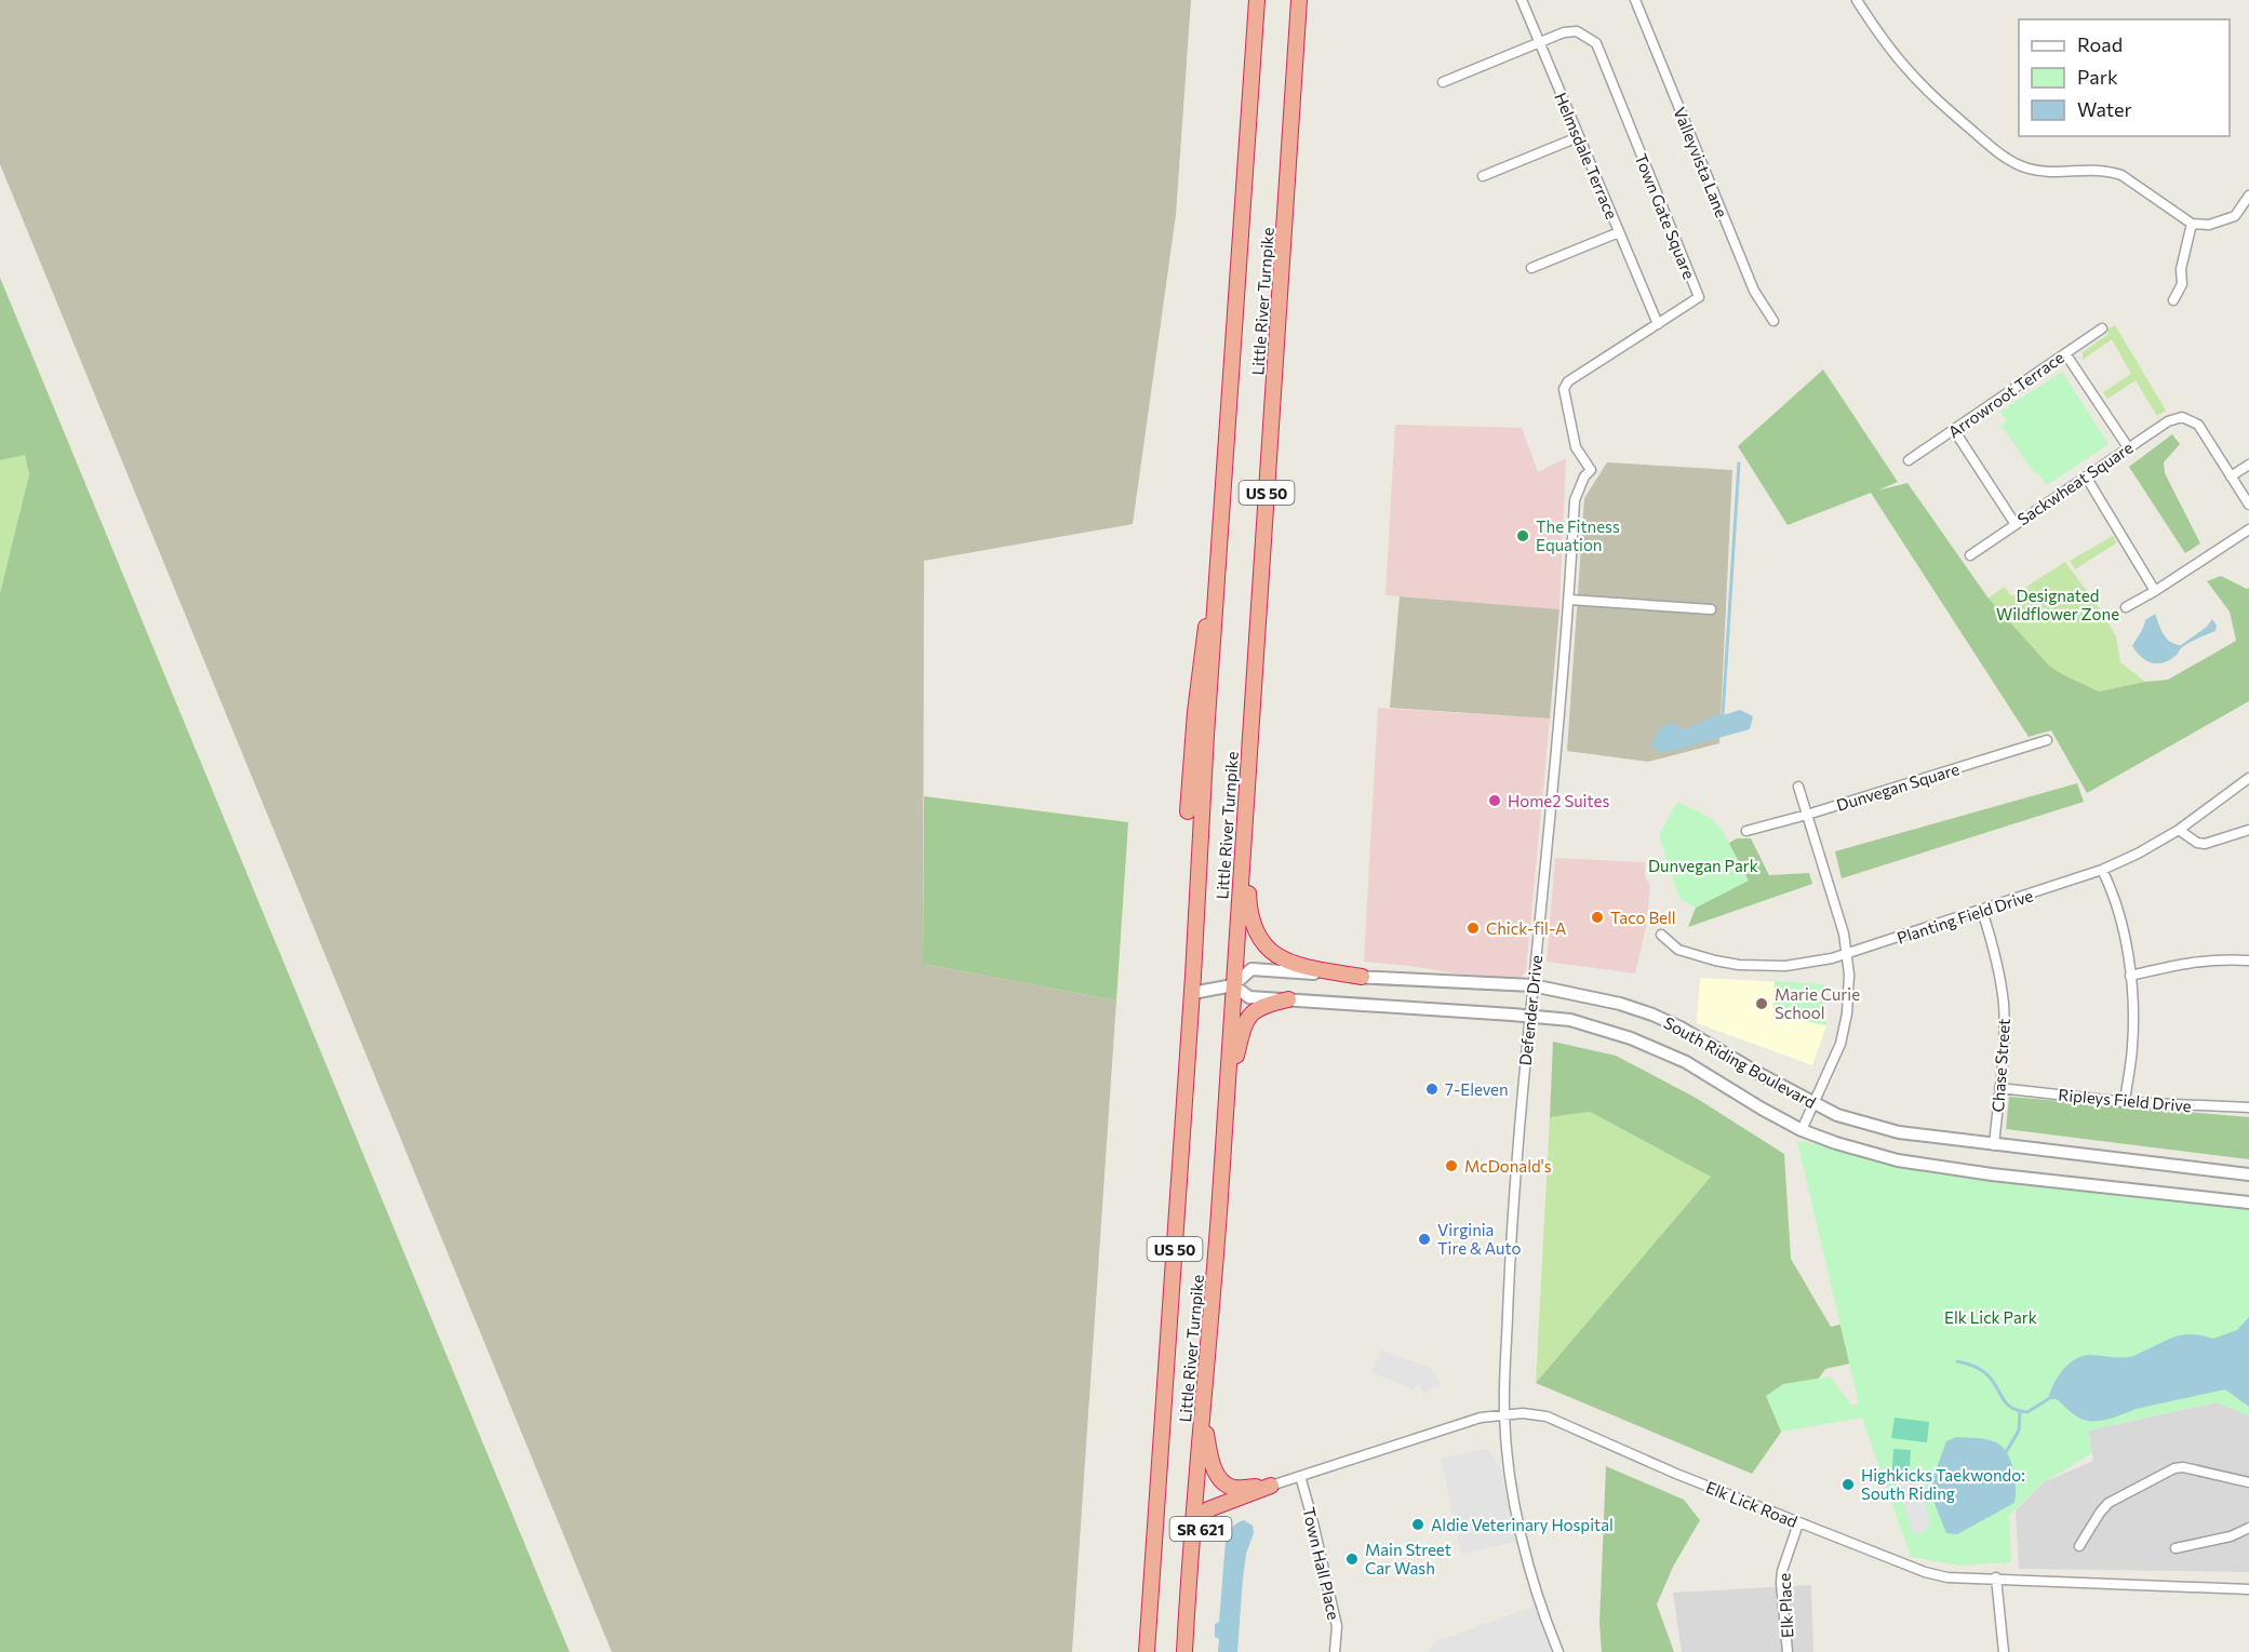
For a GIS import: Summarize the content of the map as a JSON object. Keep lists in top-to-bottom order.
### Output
{
  "streets": {
    "highway": ["Little River Turnpike", "US 50", "SR 621"],
    "street": [
      "Helmsdale Terrace",
      "Valleyvista Lane",
      "Town Gate Square",
      "Arrowroot Terrace",
      "Sackwheat Square",
      "Dunvegan Square",
      "Planting Field Drive",
      "Defender Drive",
      "South Riding Boulevard",
      "Chase Street",
      "Ripleys Field Drive",
      "Elk Lick Road",
      "Town Hall Place",
      "Elk Place"
    ]
  },
  "crossings": [
    ["Helmsdale Terrace", "Town Gate Square"],
    ["Town Gate Square", "Defender Drive"],
    ["Little River Turnpike", "South Riding Boulevard"],
    ["Little River Turnpike", "SR 621"],
    ["Planting Field Drive", "Chase Street"],
    ["Defender Drive", "South Riding Boulevard"],
    ["Defender Drive", "Elk Lick Road"],
    ["South Riding Boulevard", "Chase Street"],
    ["Chase Street", "Ripleys Field Drive"],
    ["Elk Lick Road", "SR 621"],
    ["Elk Lick Road", "Town Hall Place"],
    ["Elk Lick Road", "Elk Place"]
  ],
  "parks": ["Designated Wildflower Zone", "Dunvegan Park", "Elk Lick Park"],
  "places": [
    "The Fitness Equation",
    "Home2 Suites",
    "Taco Bell",
    "Chick-fil-A",
    "Marie Curie School",
    "7-Eleven",
    "McDonald's",
    "Virginia Tire & Auto",
    "Highkicks Taekwondo: South Riding",
    "Aldie Veterinary Hospital",
    "Main Street Car Wash"
  ],
  "legend": ["Road", "Park", "Water"]
}
